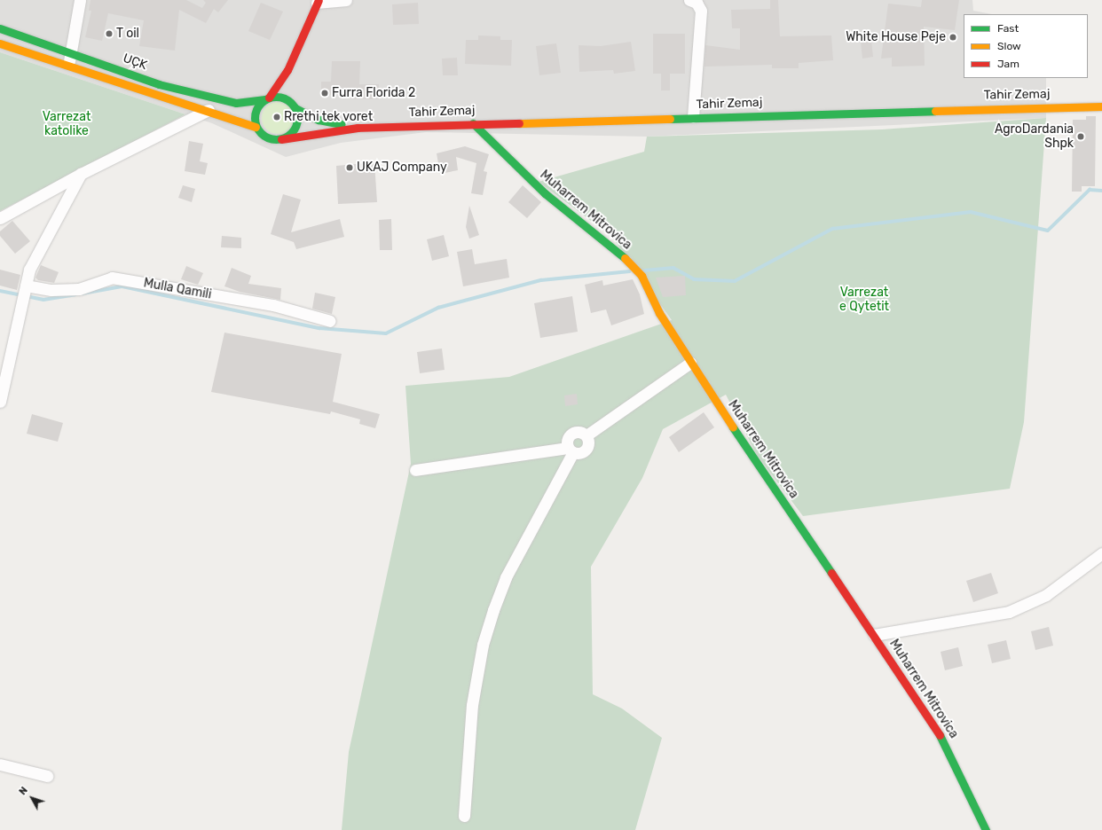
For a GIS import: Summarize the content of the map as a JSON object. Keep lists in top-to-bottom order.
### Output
{
  "streets": {
    "main road": ["UÇK", "Tahir Zemaj", "Muharrem Mitrovica"],
    "street": ["Mulla Qamili"]
  },
  "crossings": [
    ["UÇK", "Tahir Zemaj"],
    ["Tahir Zemaj", "Muharrem Mitrovica"]
  ],
  "parks": ["Varrezat katolike", "Varrezat e Qytetit"],
  "places": [
    "T oil",
    "White House Peje",
    "Furra Florida 2",
    "Rrethi tek voret",
    "AgroDardania Shpk",
    "UKAJ Company"
  ],
  "legend": ["Fast", "Slow", "Jam"],
  "north": "top left"
}
